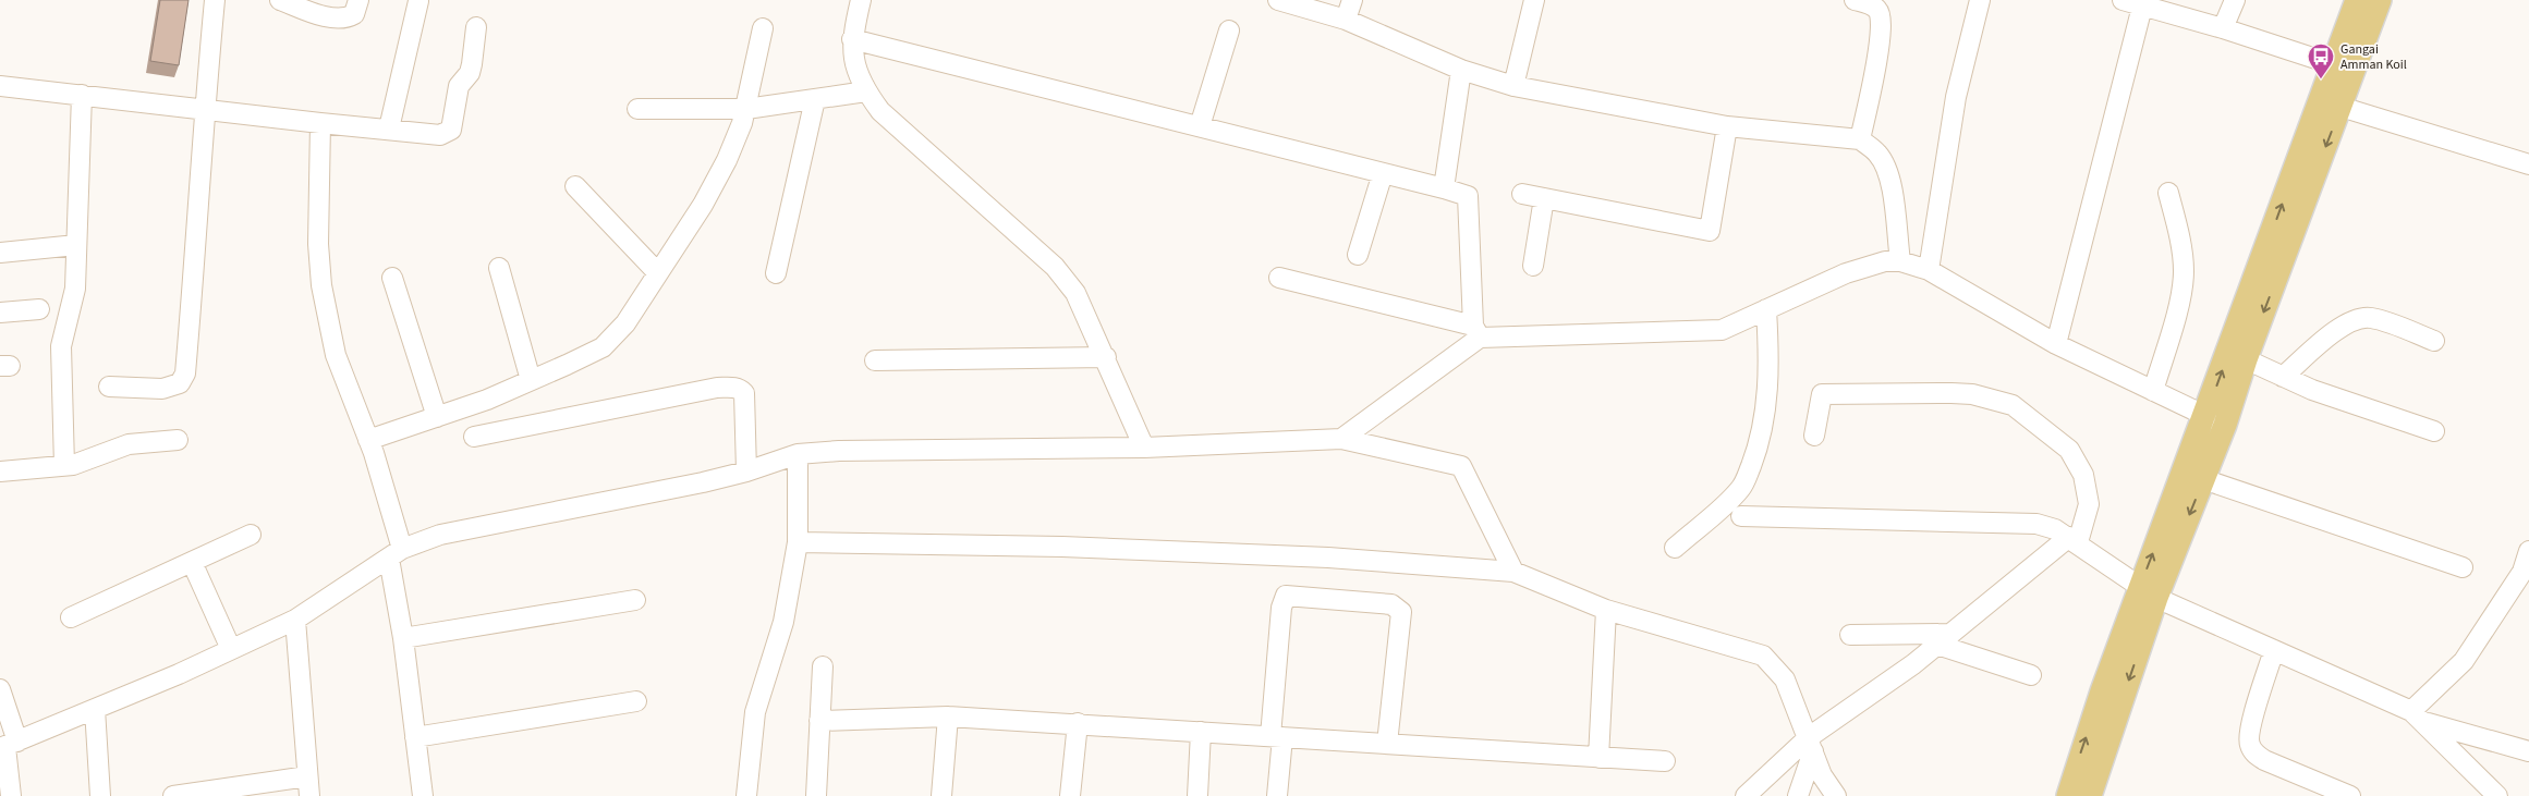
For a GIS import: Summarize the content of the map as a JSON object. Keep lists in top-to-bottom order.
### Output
{
  "places": {
    "bus stop": ["Gangai Amman Koil"]
  }
}
